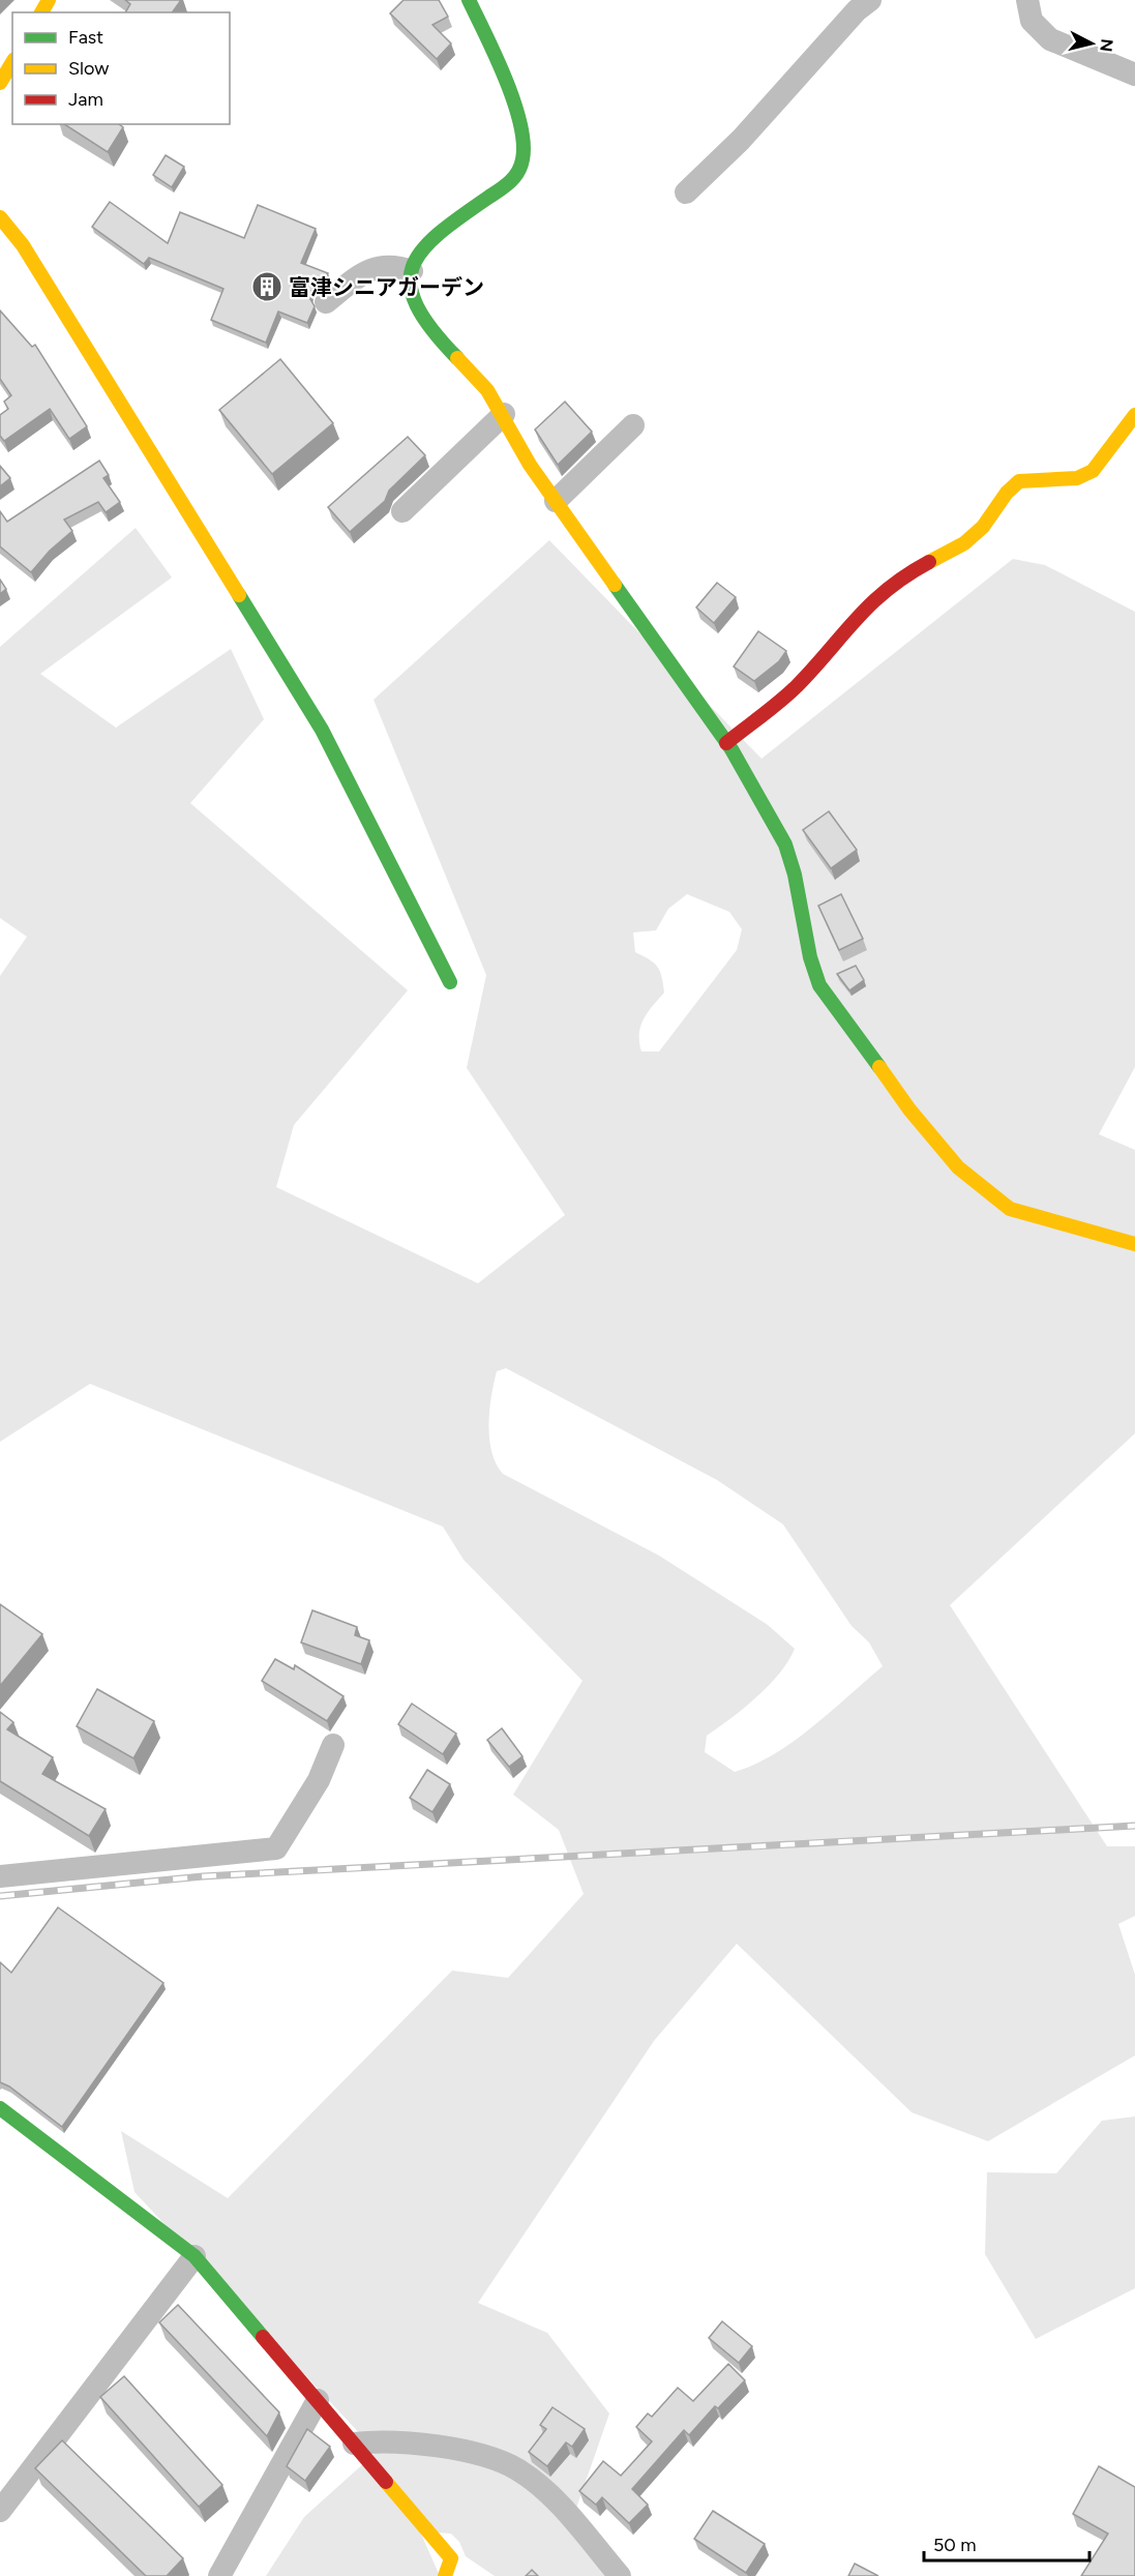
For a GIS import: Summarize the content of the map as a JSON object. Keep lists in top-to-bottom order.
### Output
{
  "places": {
    "building": ["富津シニアガーデン"]
  },
  "legend": ["Fast", "Slow", "Jam"],
  "scale_bar": "50 m",
  "north": "right"
}
